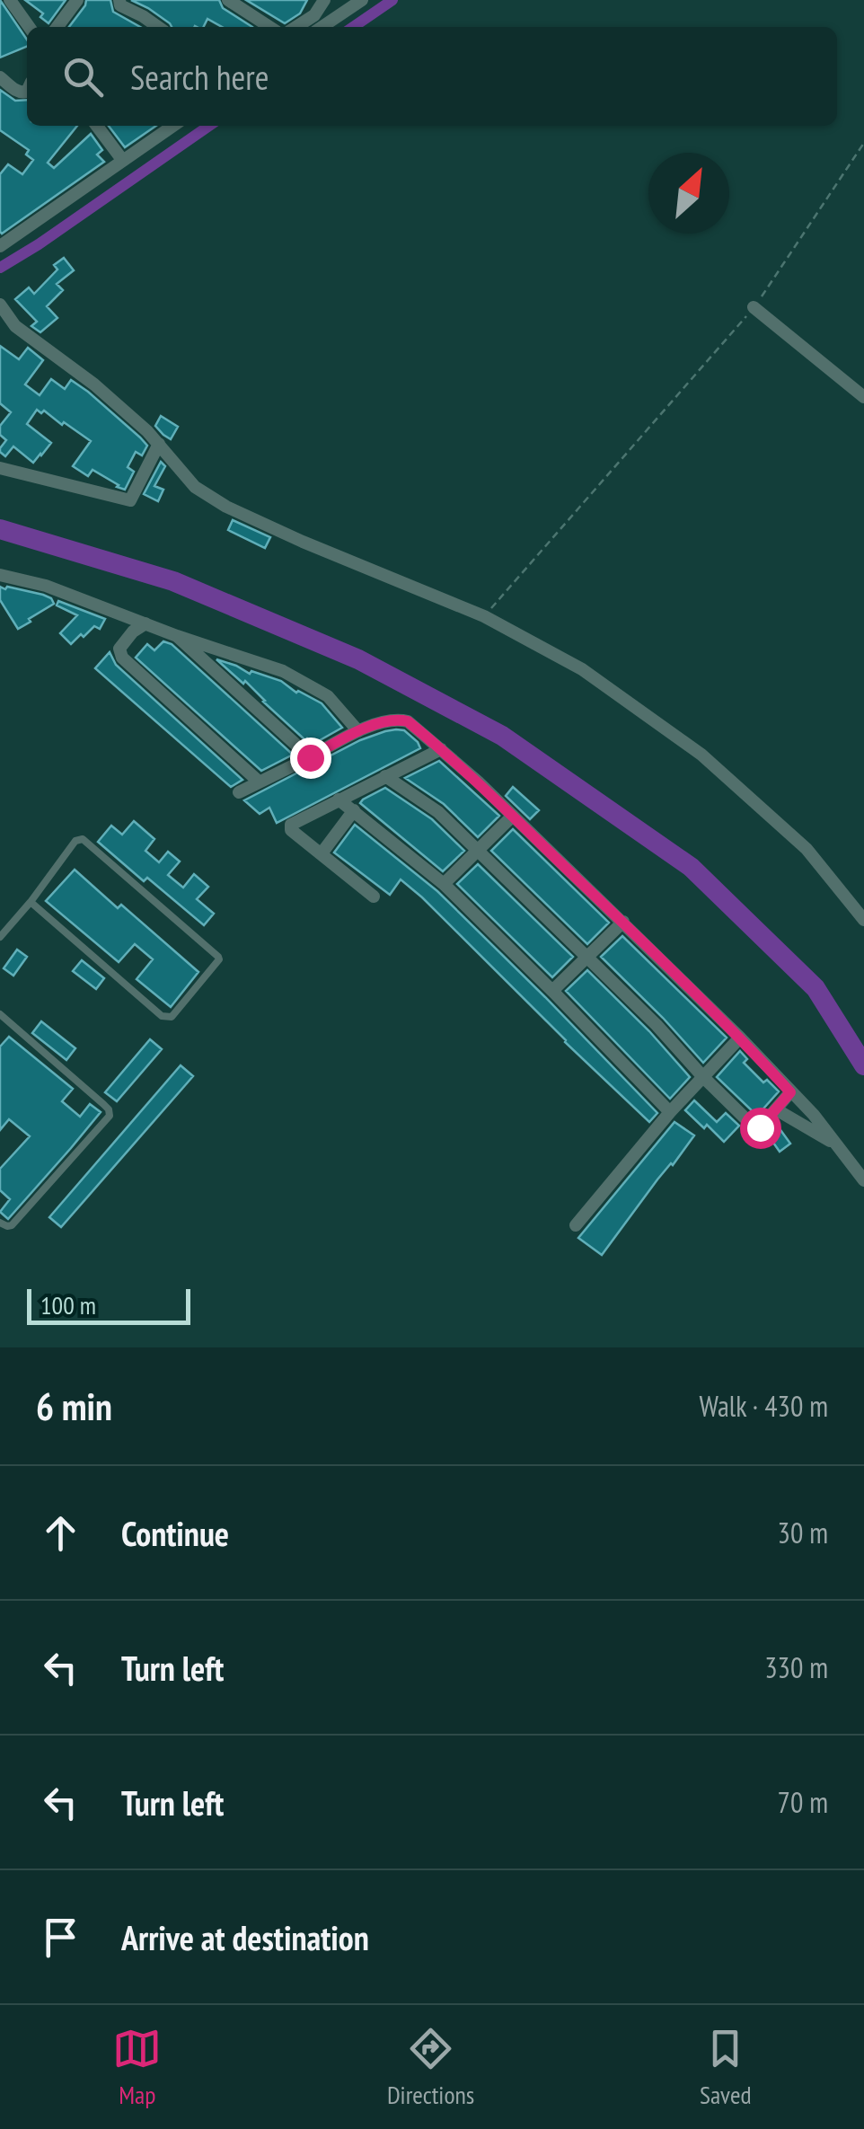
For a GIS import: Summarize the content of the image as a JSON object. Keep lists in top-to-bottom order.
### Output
{
  "scale_bar": "100 m",
  "north": "top right",
  "page": {
    "search": "Search here",
    "scale": "100 m",
    "heading": ["6 min", "Walk · 430 m"],
    "list": [
      ["Continue", "30 m"],
      ["Turn left", "330 m"],
      ["Turn left", "70 m"],
      "Arrive at destination"
    ],
    "nav": ["Map", "Directions", "Saved"]
  }
}
